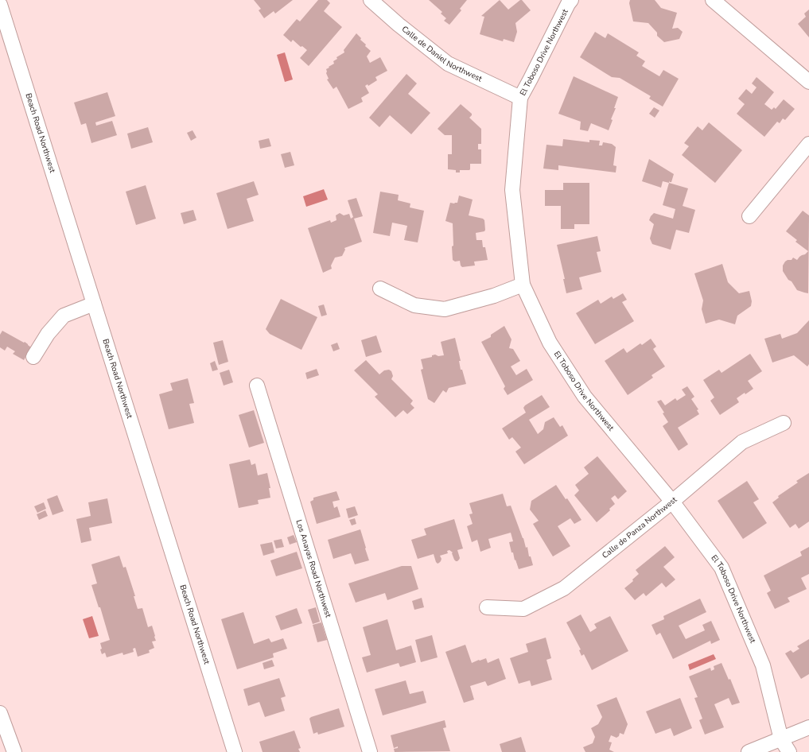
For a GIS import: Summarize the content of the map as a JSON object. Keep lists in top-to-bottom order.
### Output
{
  "streets": {
    "street": [
      "El Toboso Drive Northwest",
      "Calle de Daniel Northwest",
      "Beach Road Northwest",
      "Calle de Panza Northwest",
      "Los Anayas Road Northwest"
    ]
  },
  "crossings": [
    ["El Toboso Drive Northwest", "Calle de Daniel Northwest"],
    ["El Toboso Drive Northwest", "Calle de Panza Northwest"]
  ]
}
